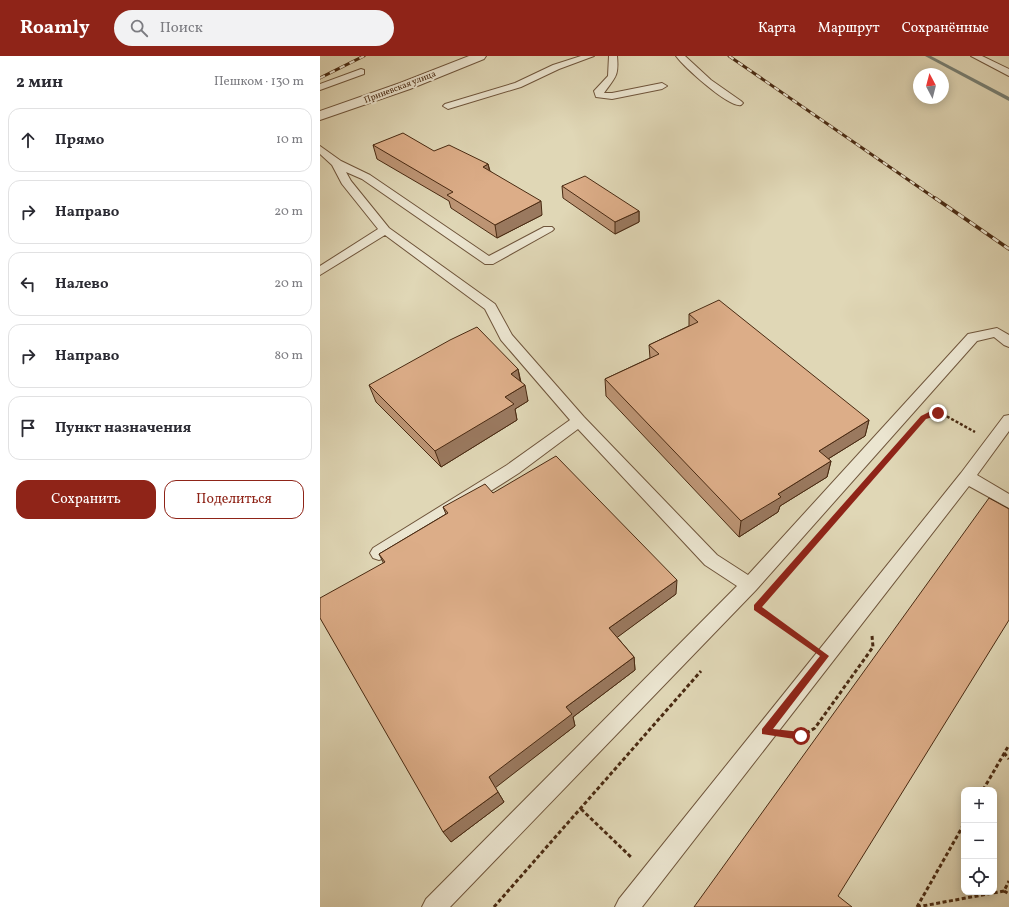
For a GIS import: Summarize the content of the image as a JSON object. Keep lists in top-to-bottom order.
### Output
{
  "streets": {
    "street": ["Приневская улица"]
  },
  "north": "top",
  "page": {
    "header": "Roamly",
    "search": "Поиск",
    "nav": ["Карта", "Маршрут", "Сохранённые"],
    "heading": ["2 мин", "Пешком · 130 m"],
    "list": [
      ["Прямо", "10 m"],
      ["Направо", "20 m"],
      ["Налево", "20 m"],
      ["Направо", "80 m"],
      "Пункт назначения"
    ],
    "buttons": ["Сохранить", "Поделиться"],
    "map_buttons": ["+", "−"]
  }
}
